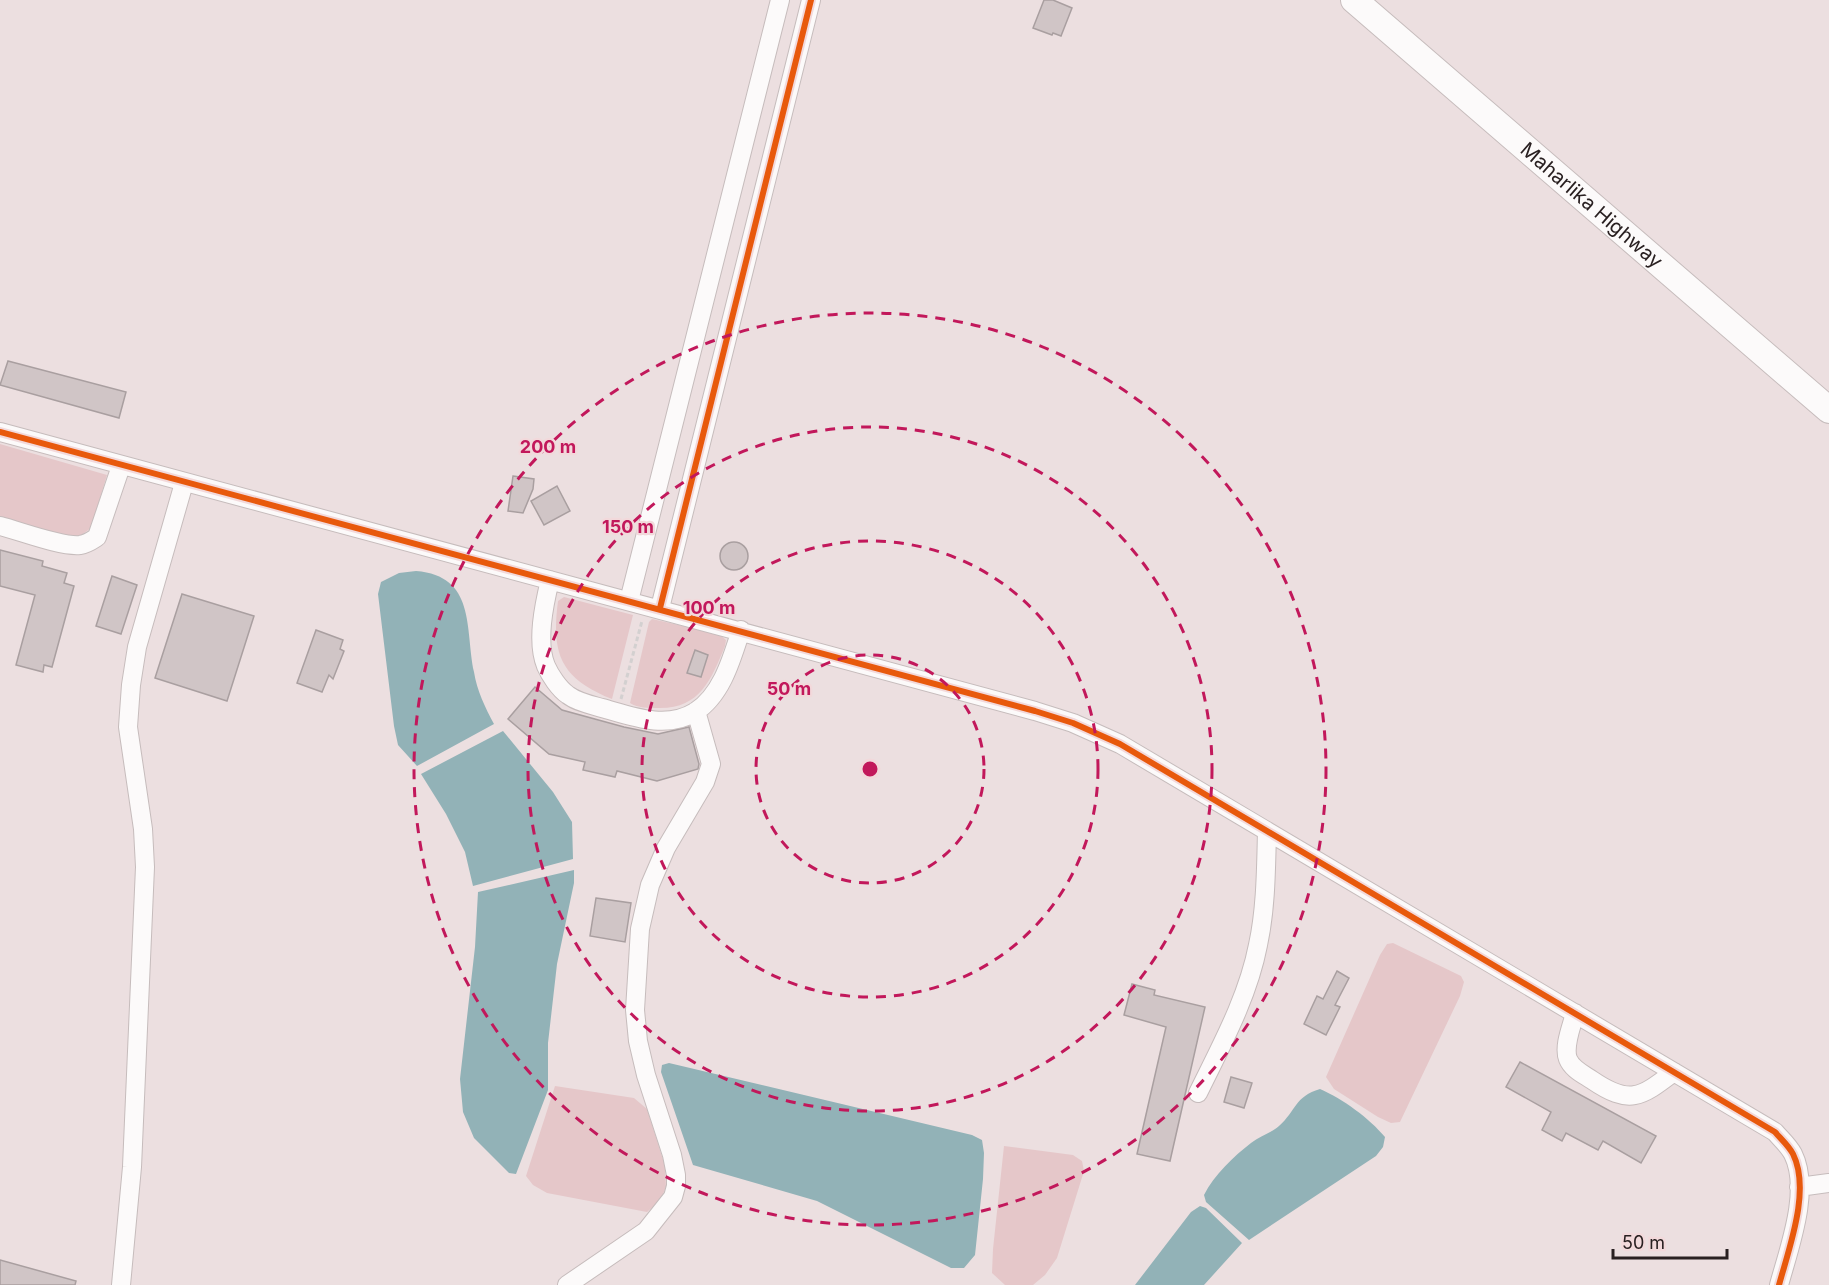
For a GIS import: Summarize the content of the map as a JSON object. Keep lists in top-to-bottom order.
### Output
{
  "streets": {
    "highway": ["Maharlika Highway"]
  },
  "scale_bar": "50 m",
  "rings": [
    "200 m",
    "150 m",
    "100 m",
    "50 m"
  ]
}
